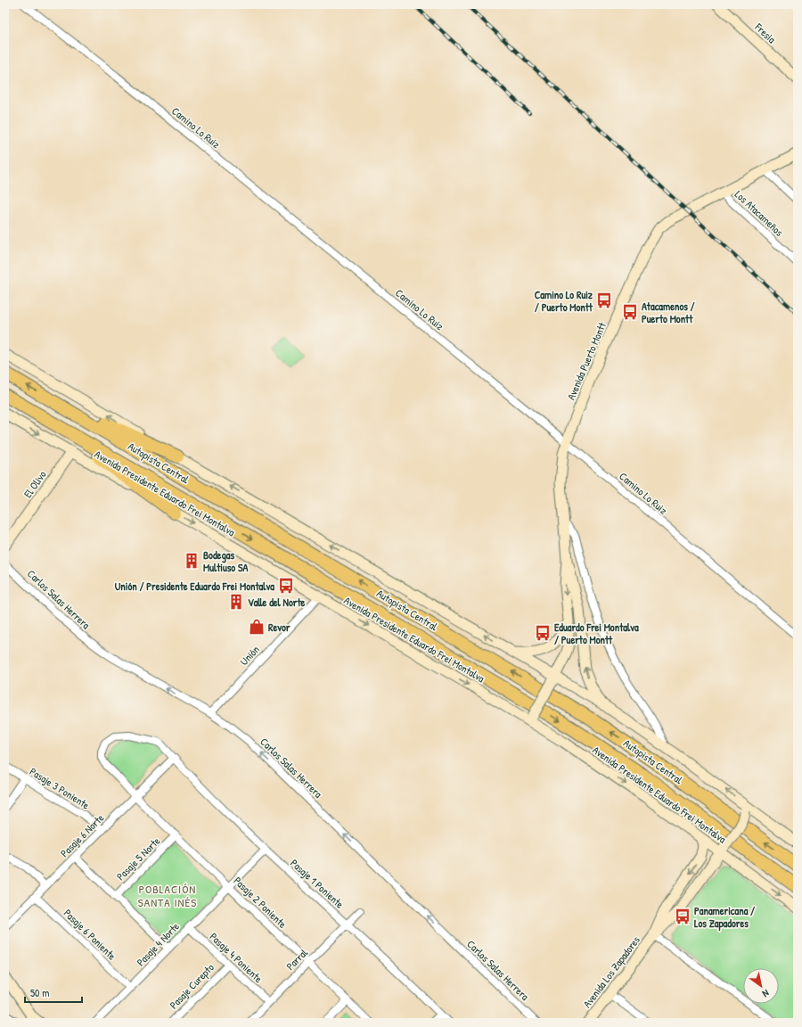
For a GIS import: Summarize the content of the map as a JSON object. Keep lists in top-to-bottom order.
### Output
{
  "streets": {
    "highway": ["Autopista Central"],
    "main road": [
      "Fresia",
      "Avenida Puerto Montt",
      "El Olivo",
      "Avenida Presidente Eduardo Frei Montalva",
      "Avenida Los Zapadores"
    ],
    "street": [
      "Camino Lo Ruiz",
      "Los Atacameños",
      "Carlos Salas Herrera",
      "Unión",
      "Pasaje 3 Poniente",
      "Pasaje 6 Norte",
      "Pasaje 5 Norte",
      "Pasaje 1 Poniente",
      "Pasaje 2 Poniente",
      "Pasaje 6 Poniente",
      "Pasaje 4 Norte",
      "Pasaje 4 Poniente",
      "Parral",
      "Pasaje Curepto"
    ]
  },
  "crossings": [
    ["Camino Lo Ruiz", "Avenida Puerto Montt"],
    ["Los Atacameños", "Avenida Puerto Montt"],
    ["Avenida Puerto Montt", "Avenida Presidente Eduardo Frei Montalva"],
    ["El Olivo", "Avenida Presidente Eduardo Frei Montalva"],
    ["Avenida Presidente Eduardo Frei Montalva", "Unión"],
    ["Avenida Presidente Eduardo Frei Montalva", "Avenida Los Zapadores"],
    ["Carlos Salas Herrera", "Unión"],
    ["Pasaje 3 Poniente", "Pasaje 6 Norte"],
    ["Pasaje 6 Norte", "Pasaje 1 Poniente"],
    ["Pasaje 6 Norte", "Pasaje 2 Poniente"],
    ["Pasaje 6 Norte", "Pasaje 6 Poniente"],
    ["Pasaje 5 Norte", "Pasaje 2 Poniente"],
    ["Pasaje 1 Poniente", "Pasaje 2 Poniente"],
    ["Pasaje 1 Poniente", "Pasaje 4 Norte"],
    ["Pasaje 1 Poniente", "Parral"],
    ["Pasaje 2 Poniente", "Pasaje 4 Norte"],
    ["Pasaje 2 Poniente", "Parral"],
    ["Pasaje 6 Poniente", "Pasaje 4 Norte"],
    ["Pasaje 4 Norte", "Pasaje 4 Poniente"],
    ["Pasaje 4 Poniente", "Parral"],
    ["Pasaje 4 Poniente", "Pasaje Curepto"]
  ],
  "one_way": ["Carlos Salas Herrera"],
  "districts": ["POBLACIÓN SANTA INÉS"],
  "places": {
    "bus stop": [
      "Camino Lo Ruiz / Puerto Montt",
      "Atacamenos / Puerto Montt",
      "Unión / Presidente Eduardo Frei Montalva",
      "Eduardo Frei Montalva / Puerto Montt",
      "Panamericana / Los Zapadores"
    ],
    "building": ["Bodegas Multiuso SA", "Valle del Norte"],
    "shop": ["Revor"]
  },
  "scale_bar": "50 m",
  "north": "bottom right"
}
